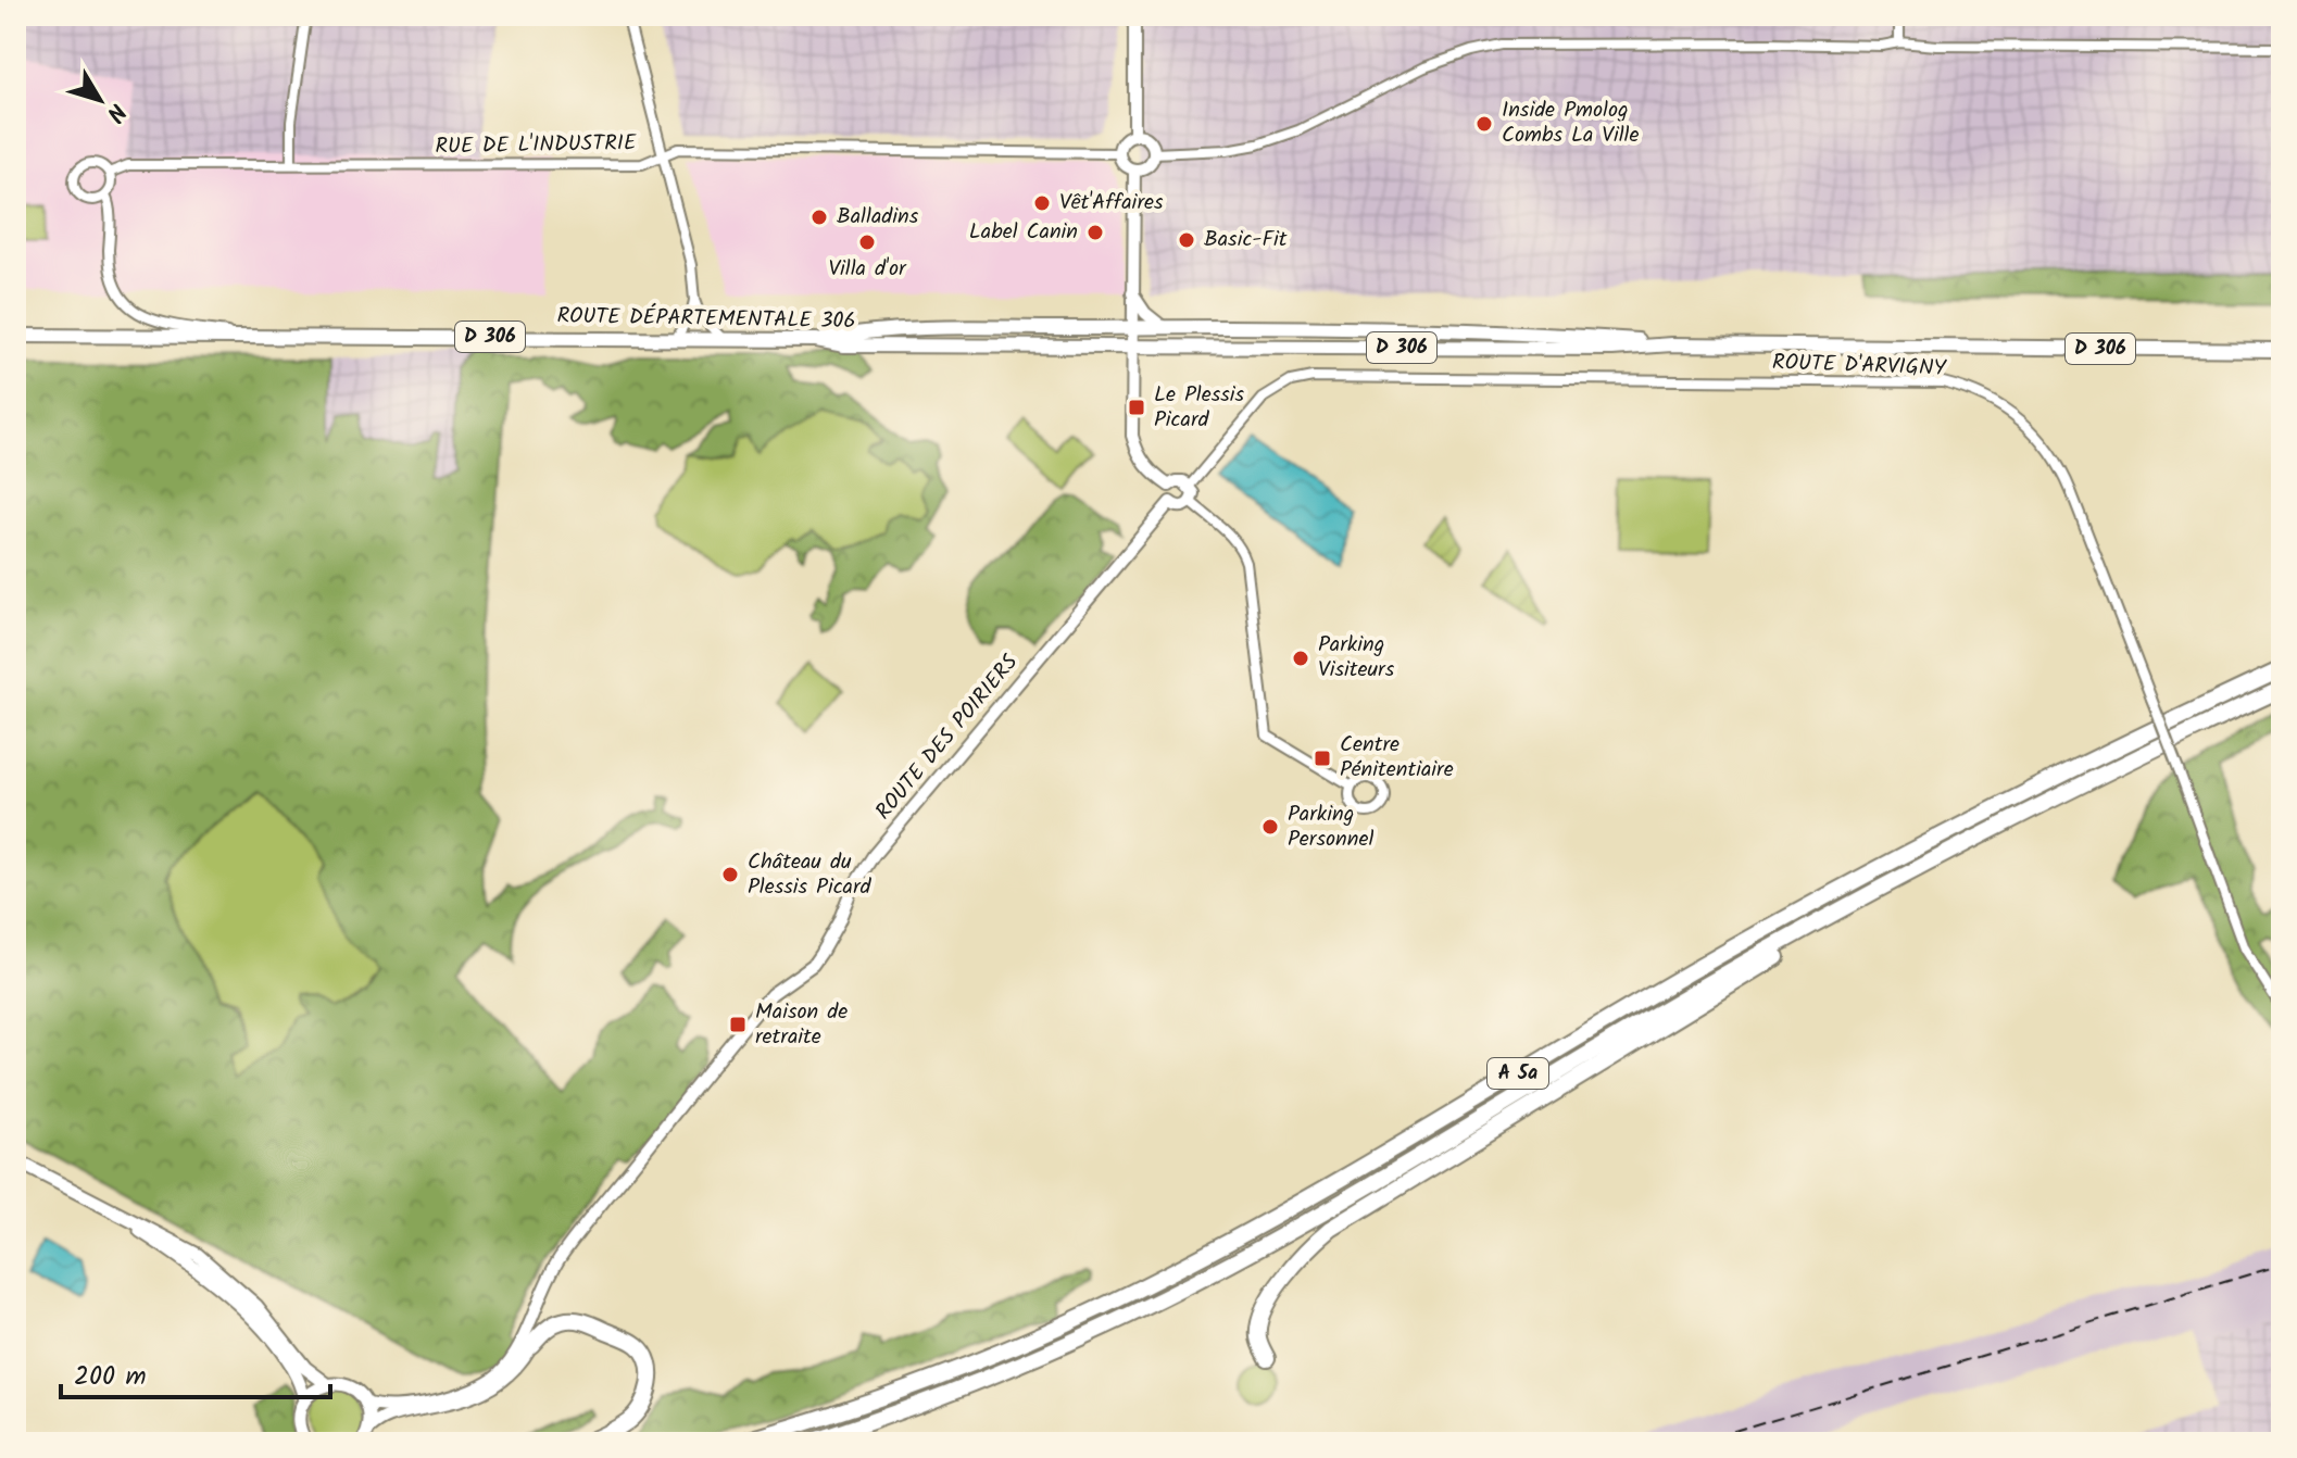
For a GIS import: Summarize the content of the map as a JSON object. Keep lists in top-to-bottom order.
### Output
{
  "streets": {
    "highway": ["A 5a"],
    "main road": ["ROUTE DÉPARTEMENTALE 306", "D 306"],
    "street": ["RUE DE L'INDUSTRIE", "ROUTE D'ARVIGNY", "ROUTE DES POIRIERS"]
  },
  "crossings": [
    ["ROUTE DÉPARTEMENTALE 306", "D 306"],
    ["ROUTE D'ARVIGNY", "ROUTE DES POIRIERS"]
  ],
  "places": {
    "other": [
      "Inside Pmolog Combs La Ville",
      "Vêt'Affaires",
      "Balladins",
      "Label Canin",
      "Basic-Fit",
      "Villa d'or",
      "Parking Visiteurs",
      "Parking Personnel",
      "Château du Plessis Picard"
    ],
    "transit": ["Le Plessis Picard", "Centre Pénitentiaire", "Maison de retraite"]
  },
  "scale_bar": "200 m",
  "north": "bottom right"
}
